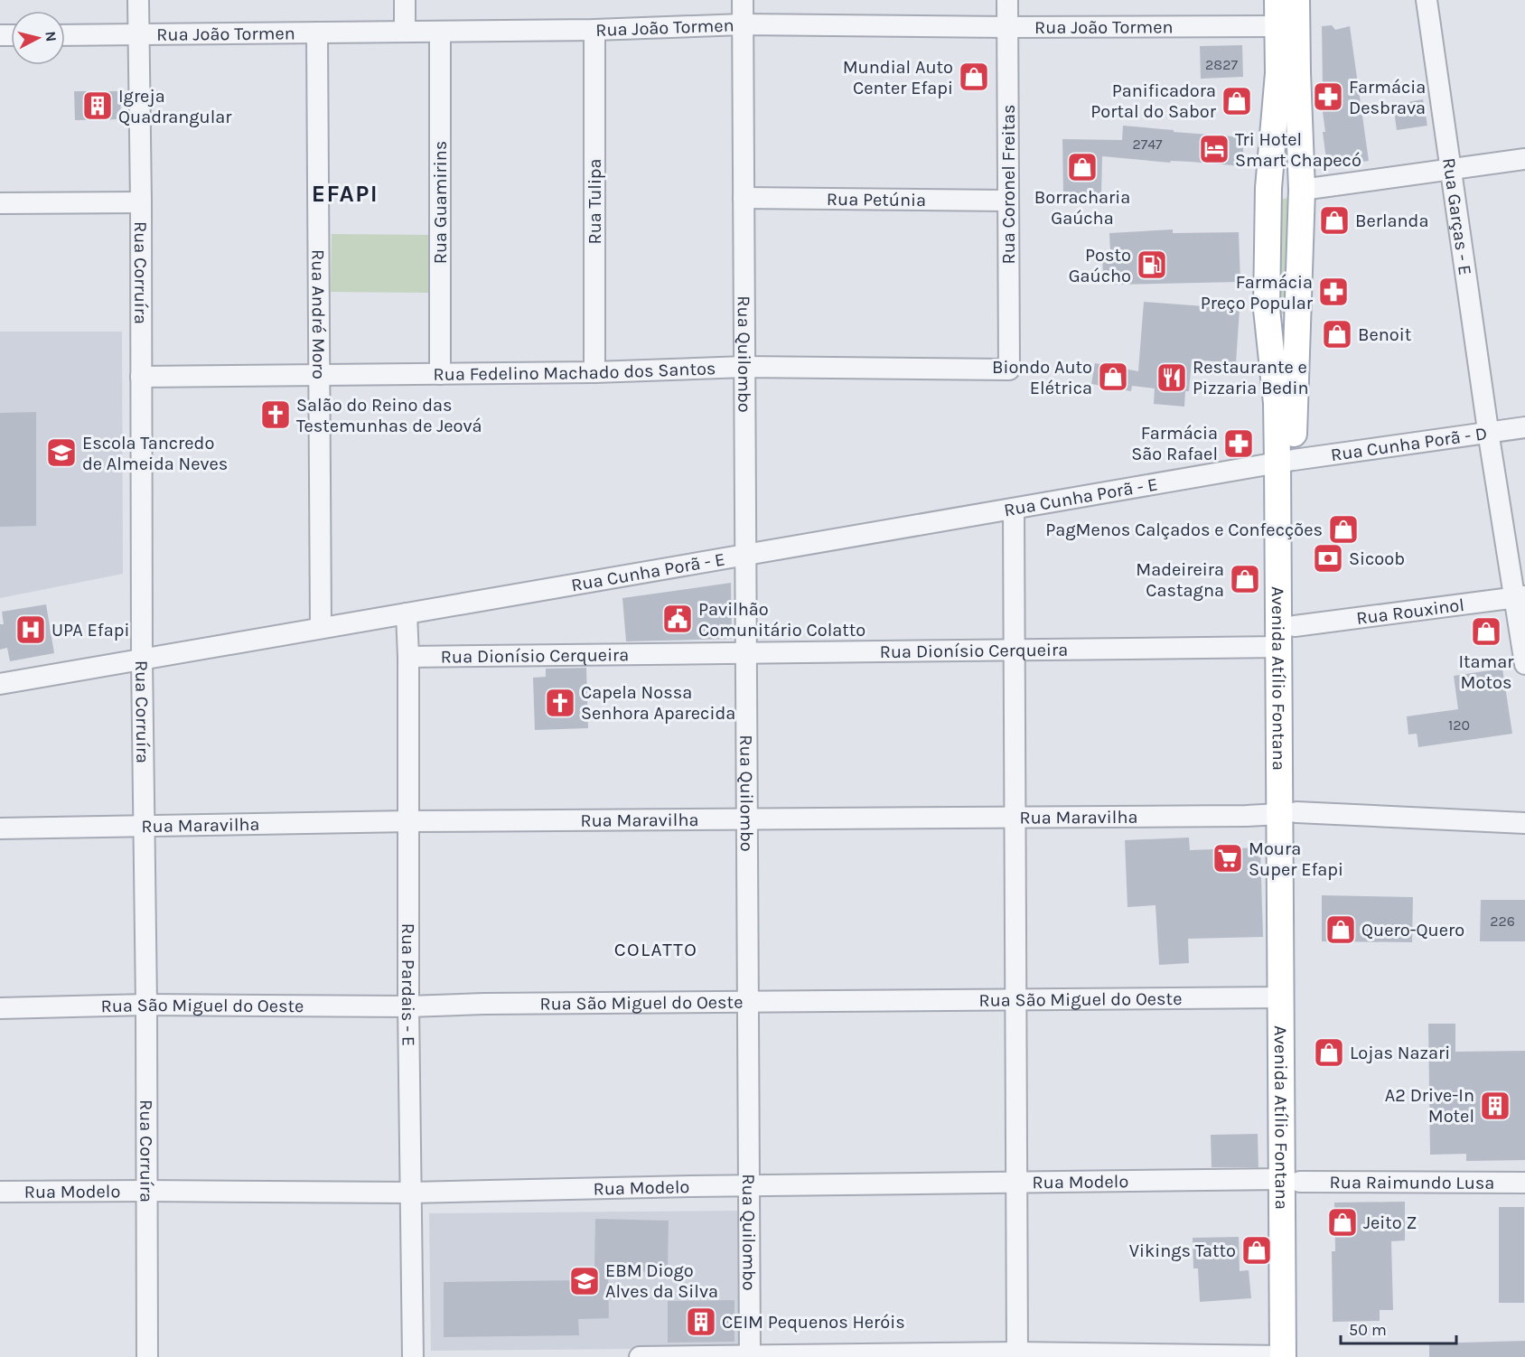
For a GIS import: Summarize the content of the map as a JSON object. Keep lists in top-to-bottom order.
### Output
{
  "streets": {
    "main road": ["Avenida Atílio Fontana"],
    "street": [
      "Rua João Tormen",
      "Rua Coronel Freitas",
      "Rua Petúnia",
      "Rua Tulipa",
      "Rua Guamirins",
      "Rua Garças - E",
      "Rua Corruíra",
      "Rua André Moro",
      "Rua Quilombo",
      "Rua Fedelino Machado dos Santos",
      "Rua Cunha Porã - D",
      "Rua Cunha Porã - E",
      "Rua Rouxinol",
      "Rua Dionísio Cerqueira",
      "Rua Maravilha",
      "Rua Pardais - E",
      "Rua São Miguel do Oeste",
      "Rua Modelo",
      "Rua Raimundo Lusa"
    ]
  },
  "crossings": [
    ["Rua João Tormen", "Rua Coronel Freitas"],
    ["Rua João Tormen", "Rua Tulipa"],
    ["Rua João Tormen", "Rua Guamirins"],
    ["Rua João Tormen", "Rua Corruíra"],
    ["Rua João Tormen", "Rua André Moro"],
    ["Rua João Tormen", "Rua Quilombo"],
    ["Rua João Tormen", "Avenida Atílio Fontana"],
    ["Rua Coronel Freitas", "Rua Petúnia"],
    ["Rua Coronel Freitas", "Rua Fedelino Machado dos Santos"],
    ["Rua Petúnia", "Rua Quilombo"],
    ["Rua Tulipa", "Rua Fedelino Machado dos Santos"],
    ["Rua Guamirins", "Rua Fedelino Machado dos Santos"],
    ["Rua Garças - E", "Rua Cunha Porã - D"],
    ["Rua Garças - E", "Rua Rouxinol"],
    ["Rua Corruíra", "Rua Fedelino Machado dos Santos"],
    ["Rua Corruíra", "Rua Cunha Porã - E"],
    ["Rua Corruíra", "Rua Maravilha"],
    ["Rua Corruíra", "Rua São Miguel do Oeste"],
    ["Rua Corruíra", "Rua Modelo"],
    ["Rua André Moro", "Rua Fedelino Machado dos Santos"],
    ["Rua André Moro", "Rua Cunha Porã - E"],
    ["Rua Quilombo", "Rua Fedelino Machado dos Santos"],
    ["Rua Quilombo", "Rua Cunha Porã - E"],
    ["Rua Quilombo", "Rua Dionísio Cerqueira"],
    ["Rua Quilombo", "Rua Maravilha"],
    ["Rua Quilombo", "Rua São Miguel do Oeste"],
    ["Rua Quilombo", "Rua Modelo"],
    ["Rua Cunha Porã - D", "Rua Cunha Porã - E"],
    ["Rua Cunha Porã - D", "Avenida Atílio Fontana"],
    ["Rua Cunha Porã - E", "Avenida Atílio Fontana"],
    ["Rua Cunha Porã - E", "Rua Pardais - E"],
    ["Rua Rouxinol", "Avenida Atílio Fontana"],
    ["Rua Dionísio Cerqueira", "Avenida Atílio Fontana"],
    ["Rua Dionísio Cerqueira", "Rua Pardais - E"],
    ["Avenida Atílio Fontana", "Rua Maravilha"],
    ["Avenida Atílio Fontana", "Rua São Miguel do Oeste"],
    ["Avenida Atílio Fontana", "Rua Modelo"],
    ["Avenida Atílio Fontana", "Rua Raimundo Lusa"],
    ["Rua Maravilha", "Rua Pardais - E"],
    ["Rua Pardais - E", "Rua São Miguel do Oeste"],
    ["Rua Pardais - E", "Rua Modelo"],
    ["Rua Modelo", "Rua Raimundo Lusa"]
  ],
  "districts": ["EFAPI", "COLATTO"],
  "places": {
    "shop": [
      "Mundial Auto Center Efapi",
      "Panificadora Portal do Sabor",
      "Borracharia Gaúcha",
      "Berlanda",
      "Benoit",
      "Biondo Auto Elétrica",
      "PagMenos Calçados e Confecções",
      "Madeireira Castagna",
      "Itamar Motos",
      "Quero-Quero",
      "Lojas Nazari",
      "Jeito Z",
      "Vikings Tatto"
    ],
    "pharmacy": ["Farmácia Desbrava", "Farmácia Preço Popular", "Farmácia São Rafael"],
    "building": ["Igreja Quadrangular", "A2 Drive-In Motel", "CEIM Pequenos Heróis"],
    "hotel": ["Tri Hotel Smart Chapecó"],
    "fuel station": ["Posto Gaúcho"],
    "restaurant": ["Restaurante e Pizzaria Bedin"],
    "church": ["Salão do Reino das Testemunhas de Jeová", "Capela Nossa Senhora Aparecida"],
    "school or university": ["Escola Tancredo de Almeida Neves", "EBM Diogo Alves da Silva"],
    "bank": ["Sicoob"],
    "public building": ["Pavilhão Comunitário Colatto"],
    "hospital": ["UPA Efapi"],
    "supermarket": ["Moura Super Efapi"]
  },
  "house_numbers": [
    "2827",
    "2747",
    "120",
    "226"
  ],
  "scale_bar": "50 m",
  "north": "right"
}
